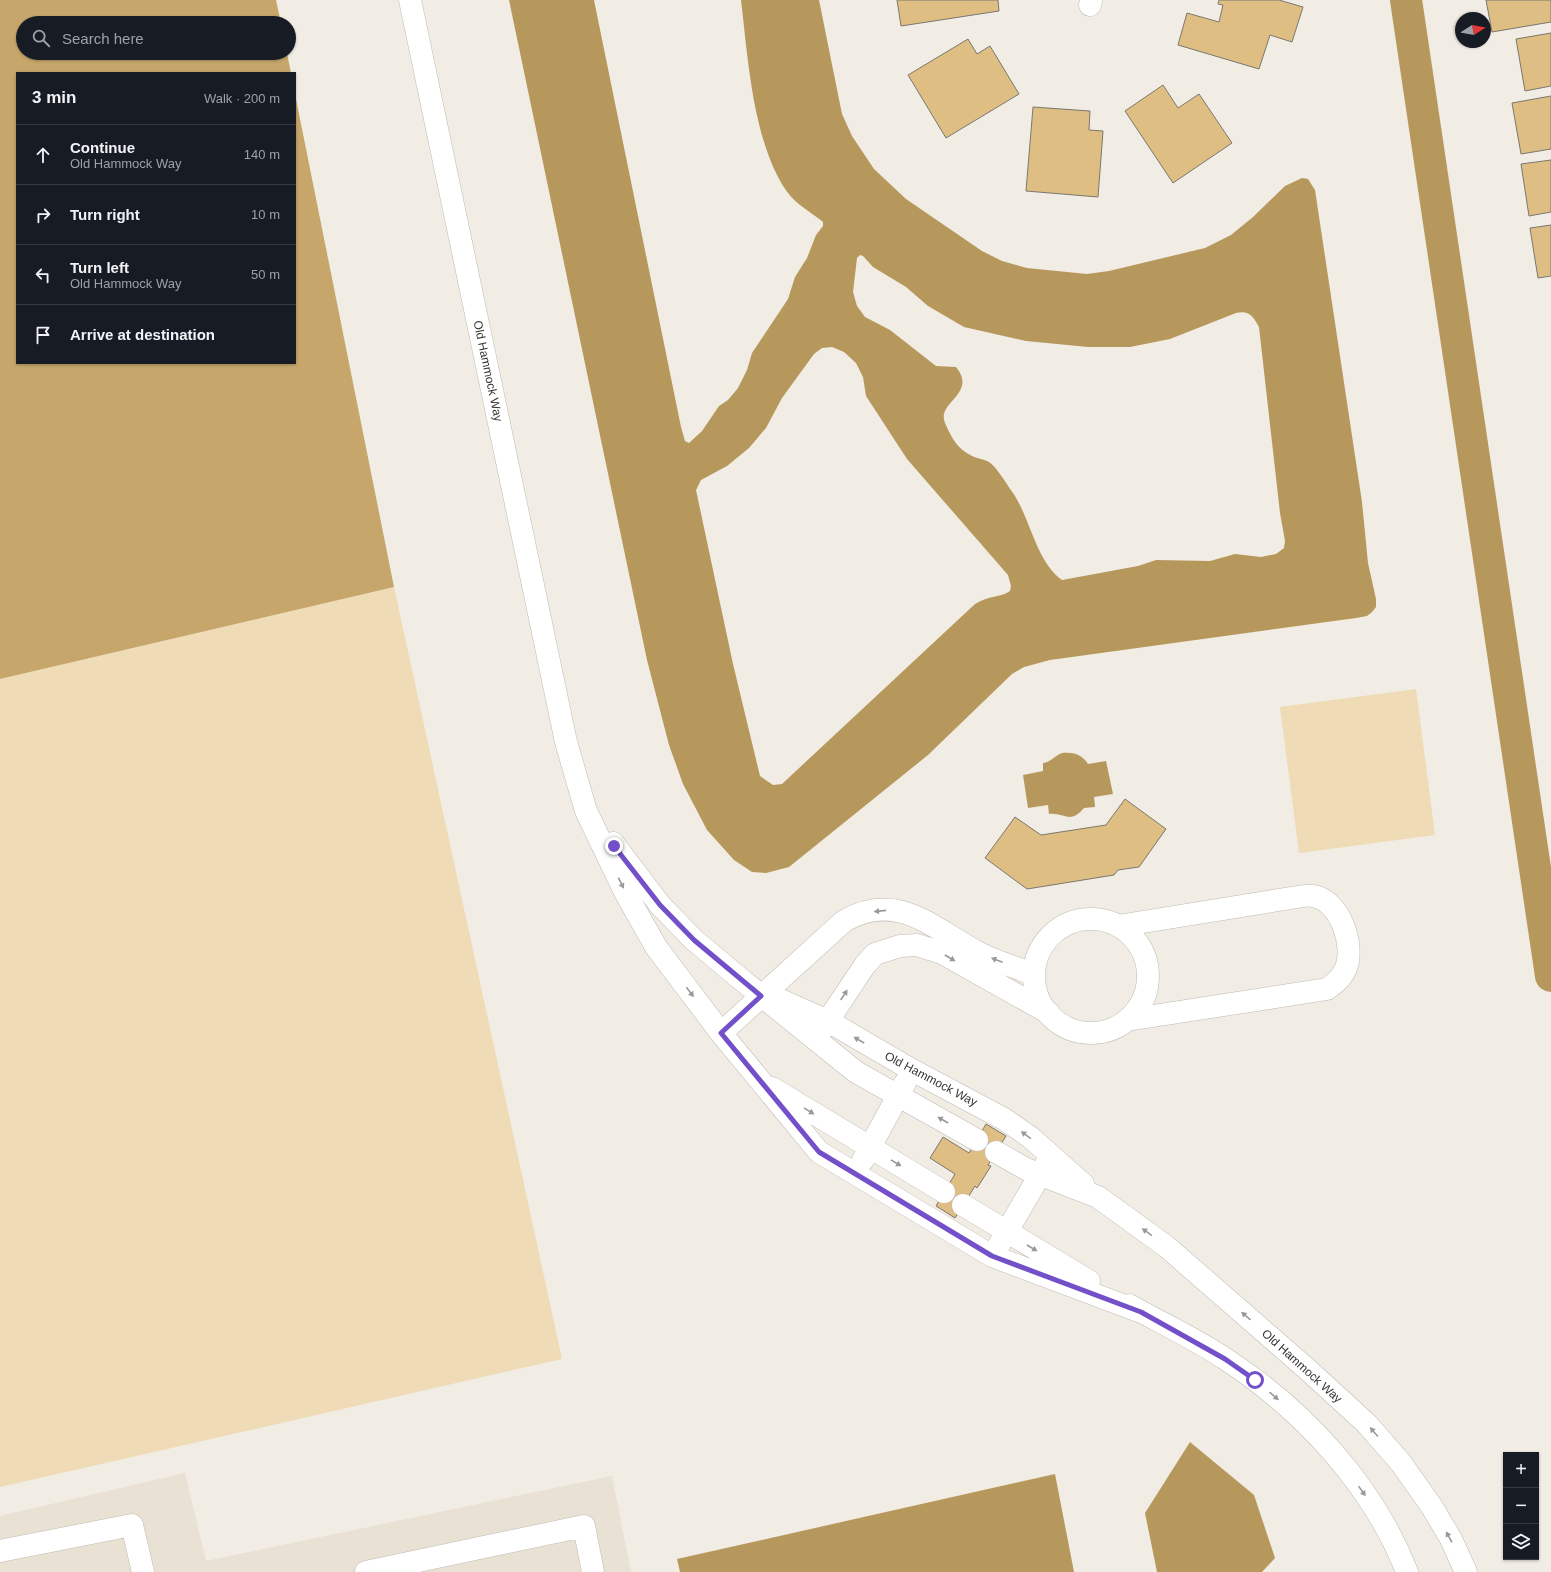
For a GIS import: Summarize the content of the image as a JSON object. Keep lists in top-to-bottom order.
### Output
{
  "streets": {
    "street": ["Old Hammock Way"]
  },
  "north": "right",
  "page": {
    "search": "Search here",
    "heading": ["3 min", "Walk · 200 m"],
    "list": [
      ["Continue", "Old Hammock Way", "140 m"],
      ["Turn right", "10 m"],
      ["Turn left", "Old Hammock Way", "50 m"],
      "Arrive at destination"
    ],
    "map_buttons": ["+", "−"]
  }
}
